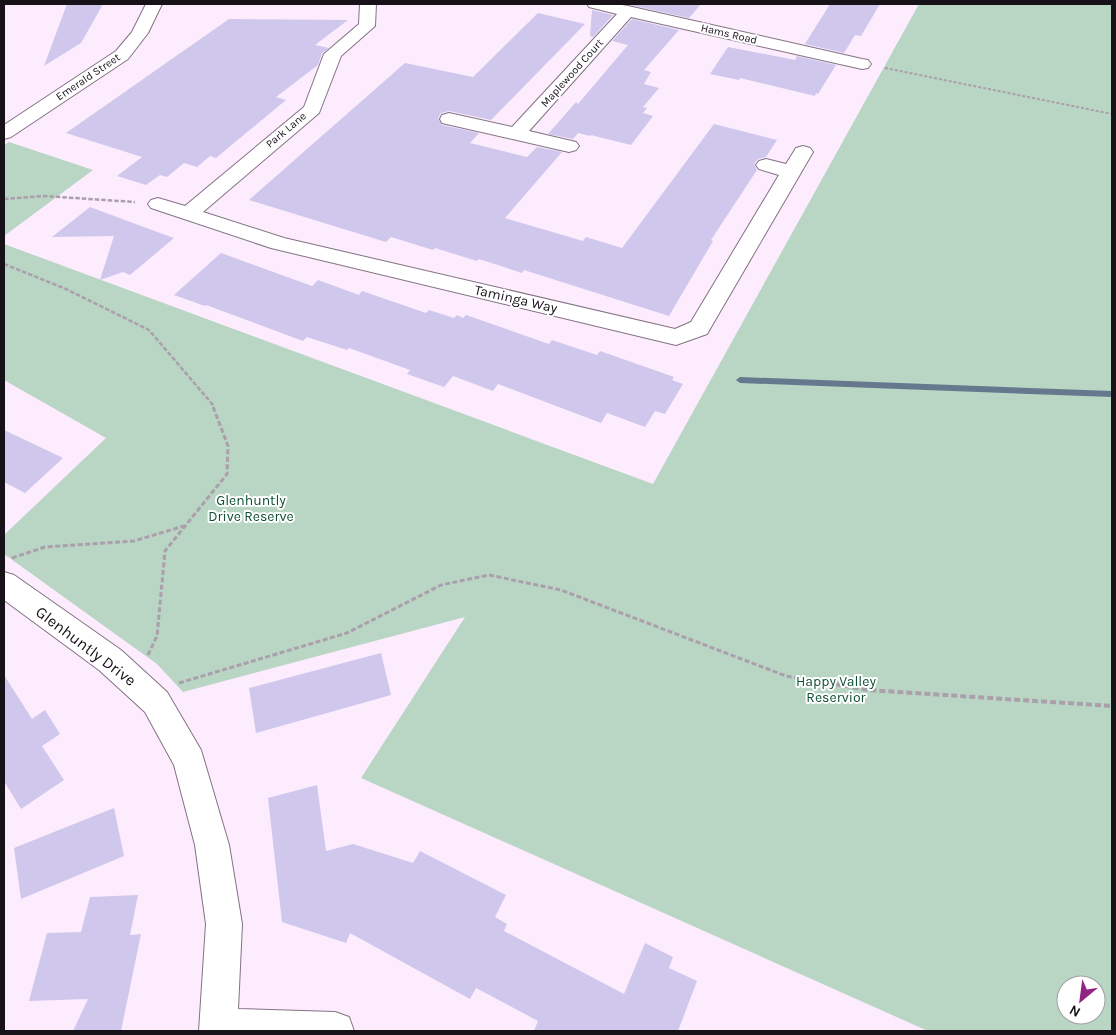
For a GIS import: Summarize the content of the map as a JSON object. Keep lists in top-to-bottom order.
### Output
{
  "streets": {
    "street": [
      "Hams Road",
      "Maplewood Court",
      "Emerald Street",
      "Park Lane",
      "Taminga Way",
      "Glenhuntly Drive"
    ]
  },
  "crossings": [
    ["Hams Road", "Maplewood Court"],
    ["Park Lane", "Taminga Way"]
  ],
  "parks": ["Glenhuntly Drive Reserve", "Happy Valley Reservior"],
  "north": "bottom left"
}
